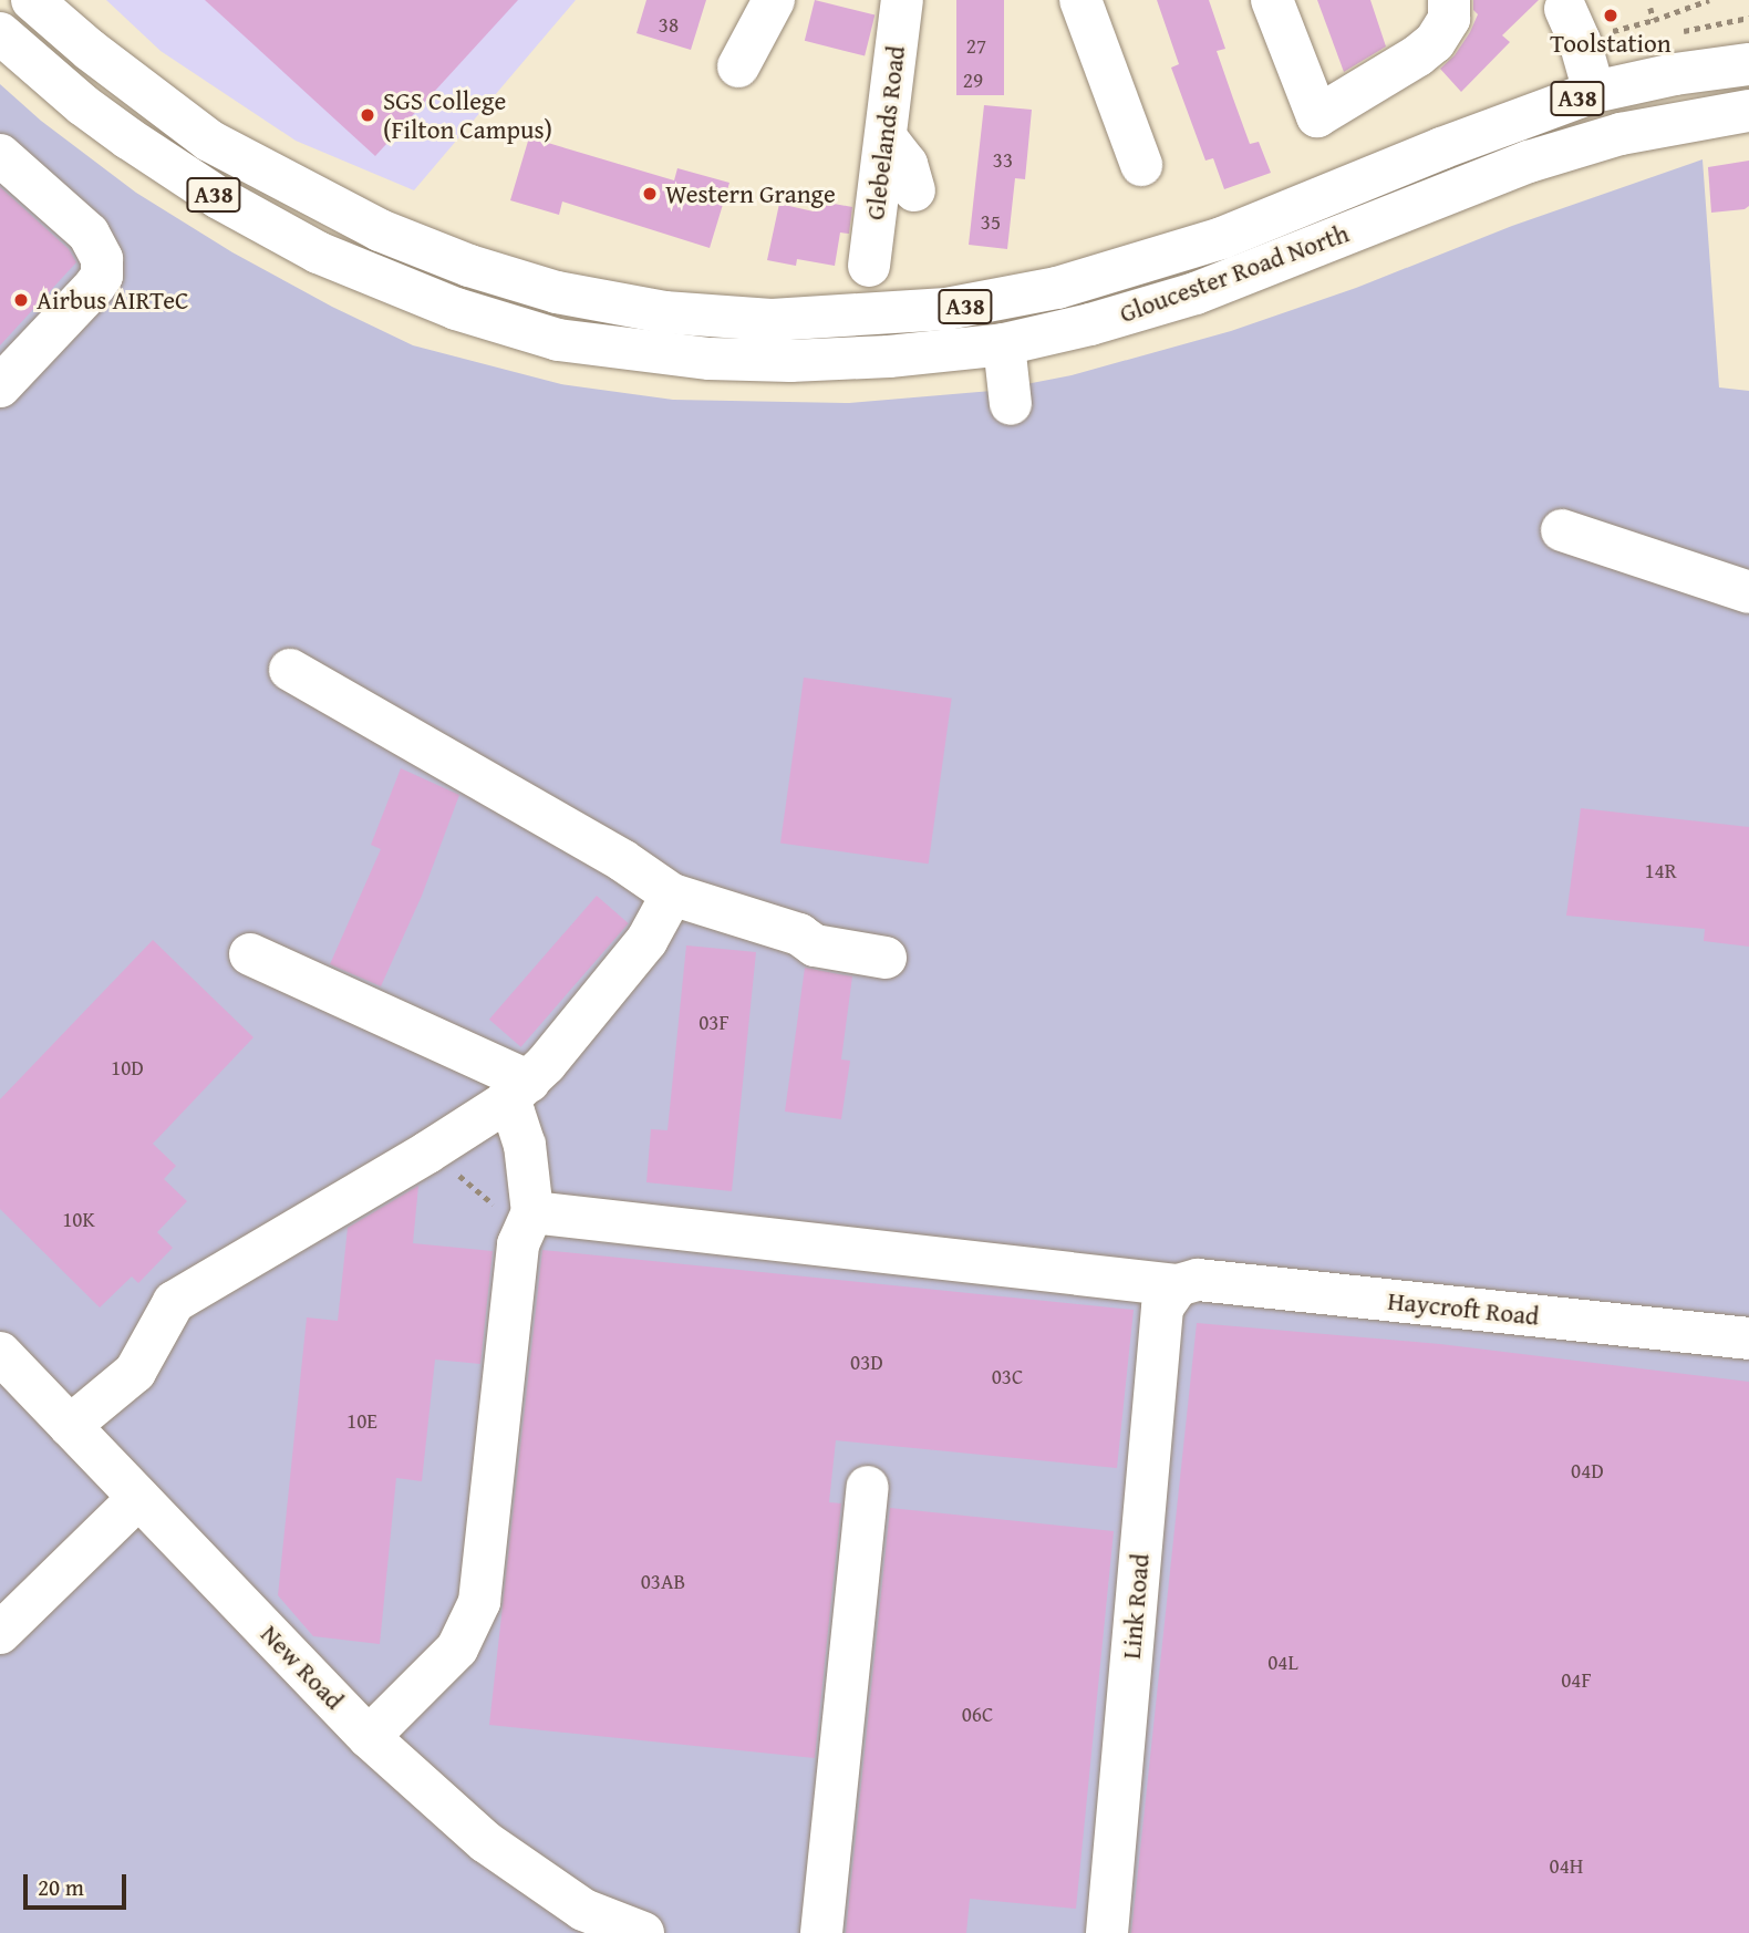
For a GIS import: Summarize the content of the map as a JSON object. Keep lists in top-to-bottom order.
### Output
{
  "streets": {
    "main road": [
      "A38",
      "Glebelands Road",
      "Gloucester Road North",
      "Haycroft Road",
      "Link Road",
      "New Road"
    ]
  },
  "crossings": [
    ["Haycroft Road", "Link Road"]
  ],
  "places": [
    "Toolstation",
    "SGS College (Filton Campus)",
    "Western Grange",
    "Airbus AIRTeC"
  ],
  "house_numbers": [
    "38",
    "27",
    "29",
    "33",
    "35",
    "14R",
    "03F",
    "10D",
    "10K",
    "03D",
    "03C",
    "10E",
    "04D",
    "03AB",
    "04L",
    "04F",
    "06C",
    "04H"
  ],
  "scale_bar": "20 m"
}
